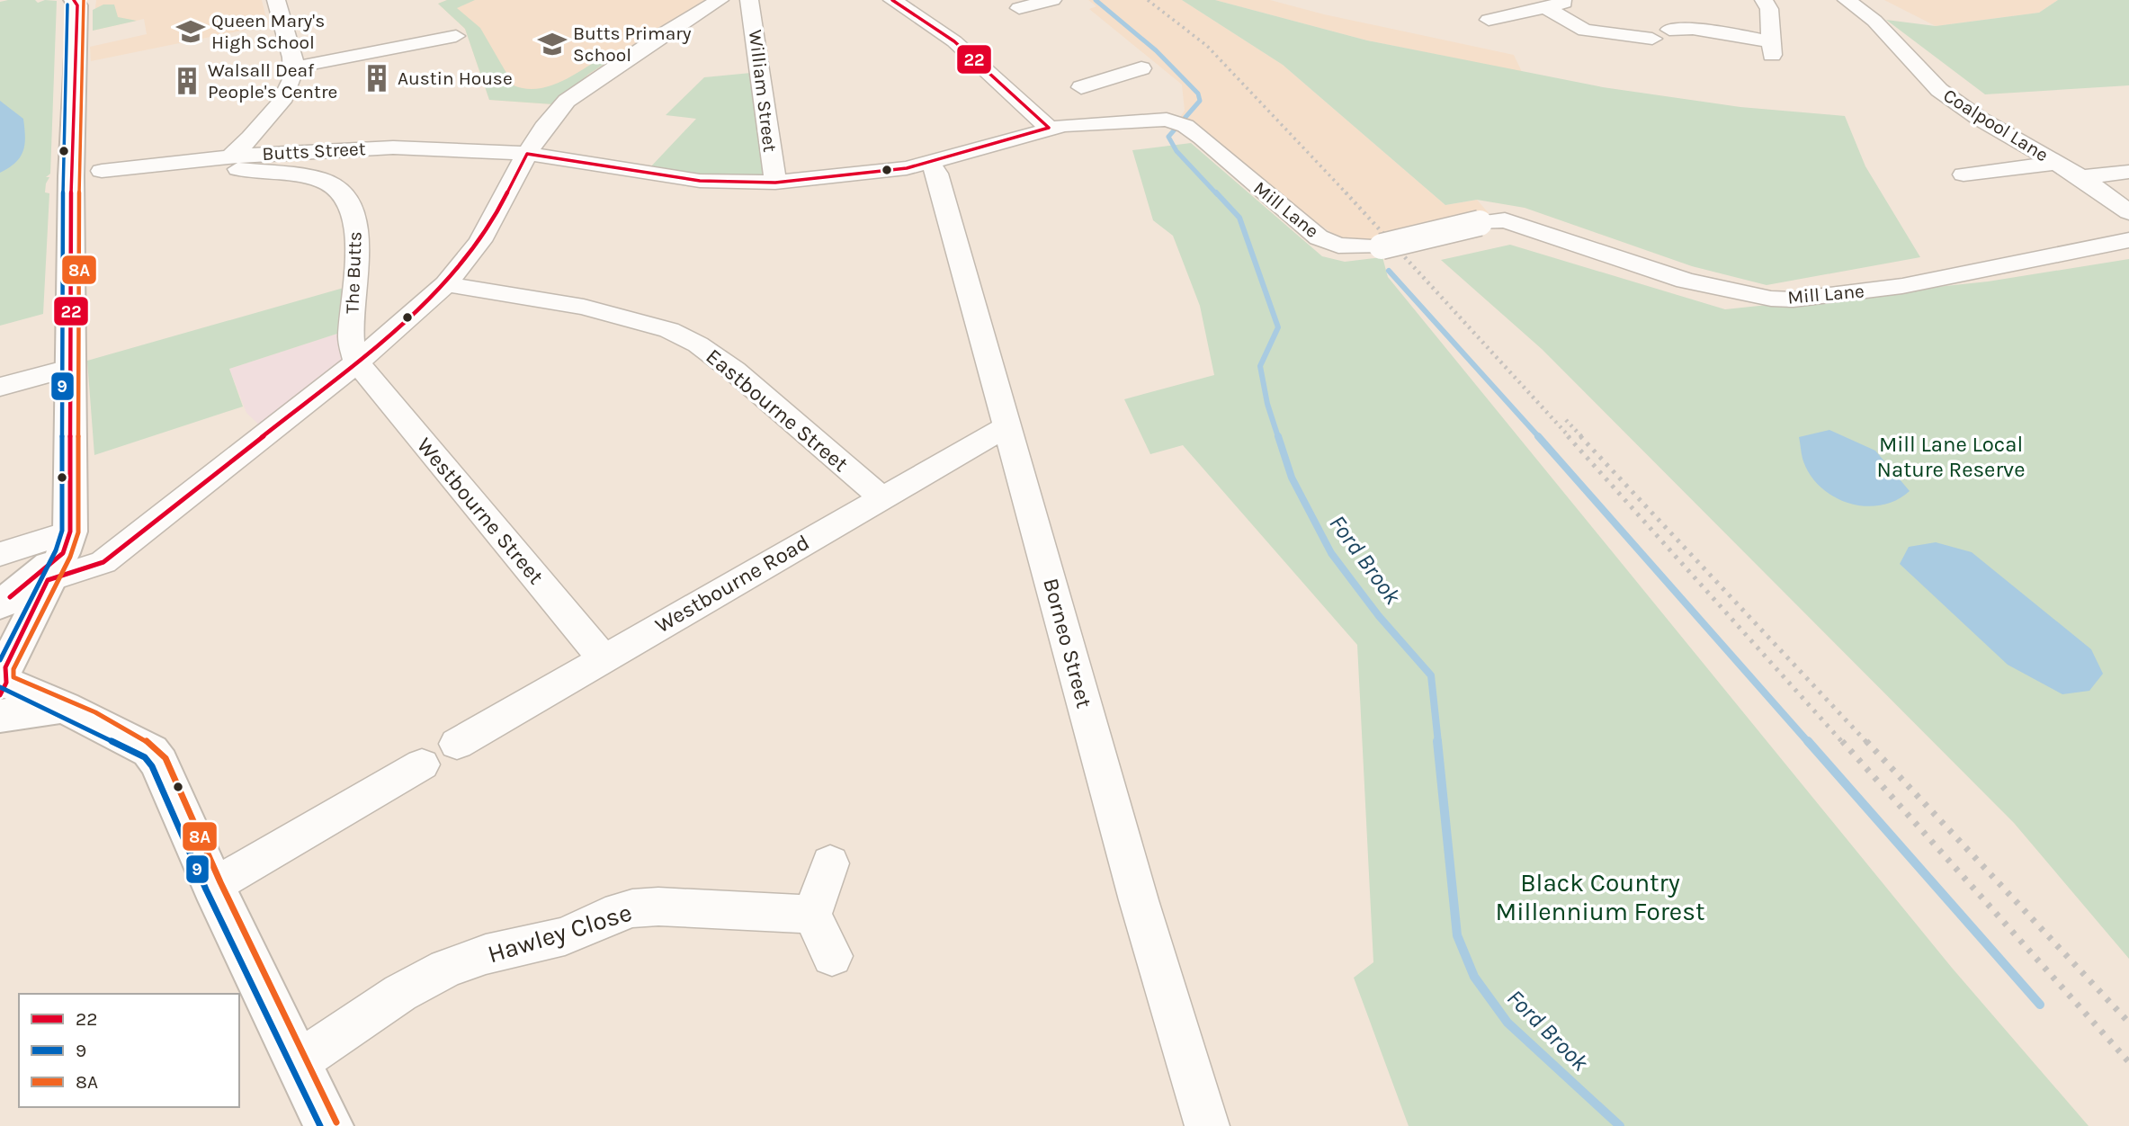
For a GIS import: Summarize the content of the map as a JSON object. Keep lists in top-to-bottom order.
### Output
{
  "streets": {
    "street": [
      "William Street",
      "Coalpool Lane",
      "Butts Street",
      "Mill Lane",
      "The Butts",
      "Eastbourne Street",
      "Westbourne Street",
      "Westbourne Road",
      "Borneo Street",
      "Hawley Close"
    ]
  },
  "crossings": [
    ["Butts Street", "The Butts"],
    ["The Butts", "Westbourne Street"],
    ["Eastbourne Street", "Westbourne Road"],
    ["Westbourne Street", "Westbourne Road"],
    ["Westbourne Road", "Borneo Street"]
  ],
  "water": ["Ford Brook"],
  "parks": ["Mill Lane Local Nature Reserve", "Black Country Millennium Forest"],
  "places": {
    "school or university": ["Queen Mary's High School", "Butts Primary School"],
    "building": ["Austin House", "Walsall Deaf People's Centre"]
  },
  "lines": ["transit line 22", "transit line 8A", "transit line 9"],
  "legend": ["22", "9", "8A"]
}
